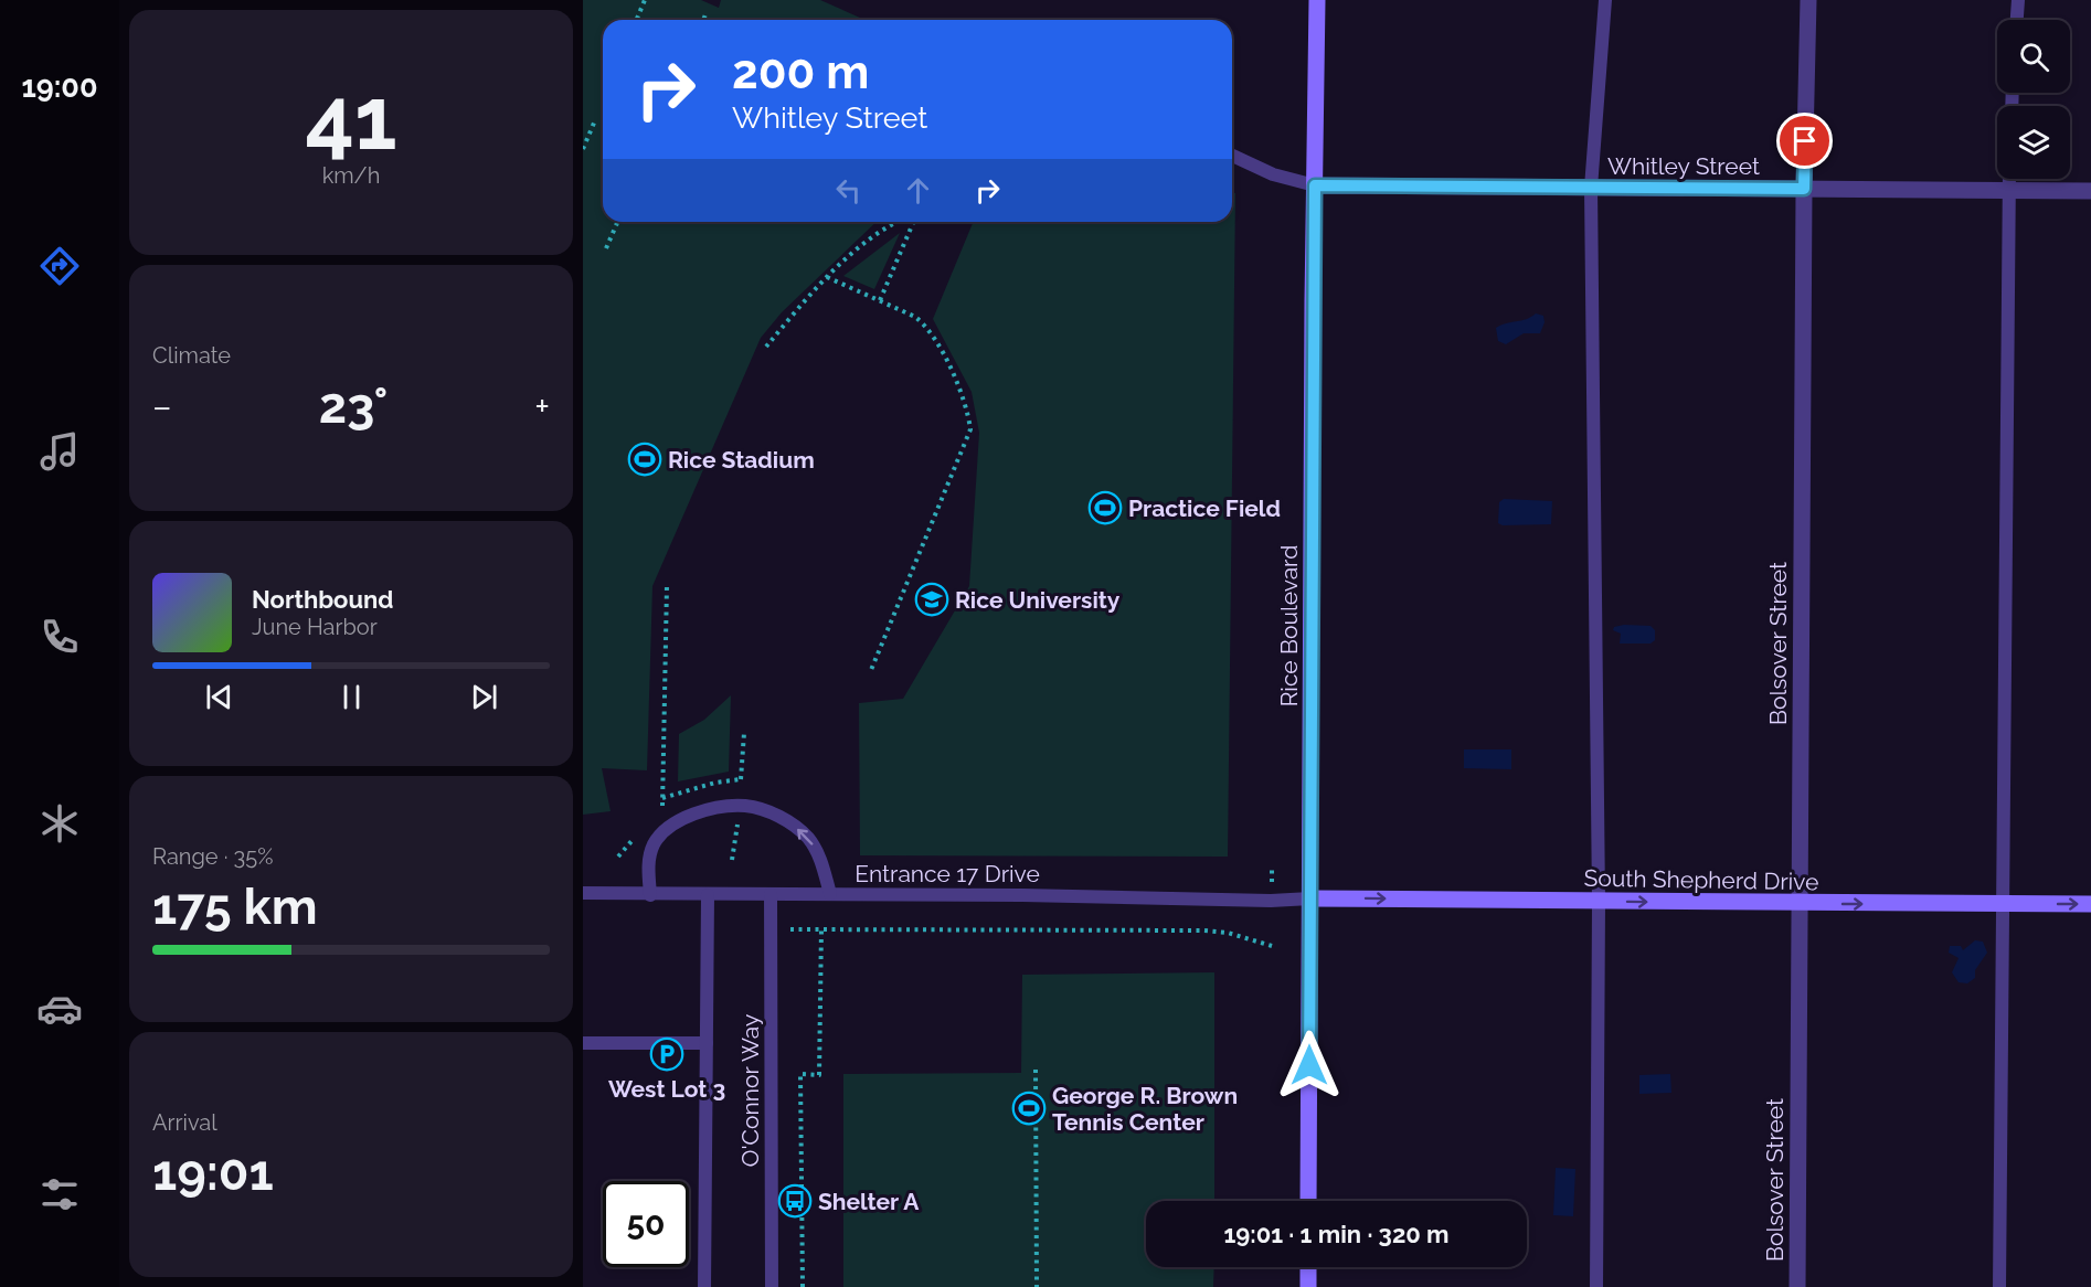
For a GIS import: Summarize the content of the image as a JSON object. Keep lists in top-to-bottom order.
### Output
{
  "streets": {
    "main road": ["Rice Boulevard", "South Shepherd Drive"],
    "street": ["Whitley Street", "Bolsover Street"],
    "lane": ["Entrance 17 Drive", "O'Connor Way"]
  },
  "crossings": [
    ["Whitley Street", "Rice Boulevard"],
    ["Whitley Street", "Bolsover Street"],
    ["Rice Boulevard", "Entrance 17 Drive"],
    ["Rice Boulevard", "South Shepherd Drive"],
    ["Bolsover Street", "South Shepherd Drive"],
    ["Entrance 17 Drive", "South Shepherd Drive"],
    ["Entrance 17 Drive", "O'Connor Way"]
  ],
  "one_way": ["South Shepherd Drive"],
  "places": {
    "sports": ["Rice Stadium", "Practice Field", "George R. Brown Tennis Center"],
    "school or university": ["Rice University"],
    "parking": ["West Lot 3"],
    "bus stop": ["Shelter A"]
  },
  "page": {
    "tabs": "19:00",
    "tile": [
      ["41", "km/h"],
      "Climate",
      ["Range · 35%", "175 km"],
      ["Arrival", "19:01"]
    ],
    "turn": ["200 m", "Whitley Street"],
    "heat": ["−", "23°", "+"],
    "song": ["Northbound", "June Harbor"],
    "limit": "50",
    "trip": "19:01 · 1 min · 320 m"
  }
}
